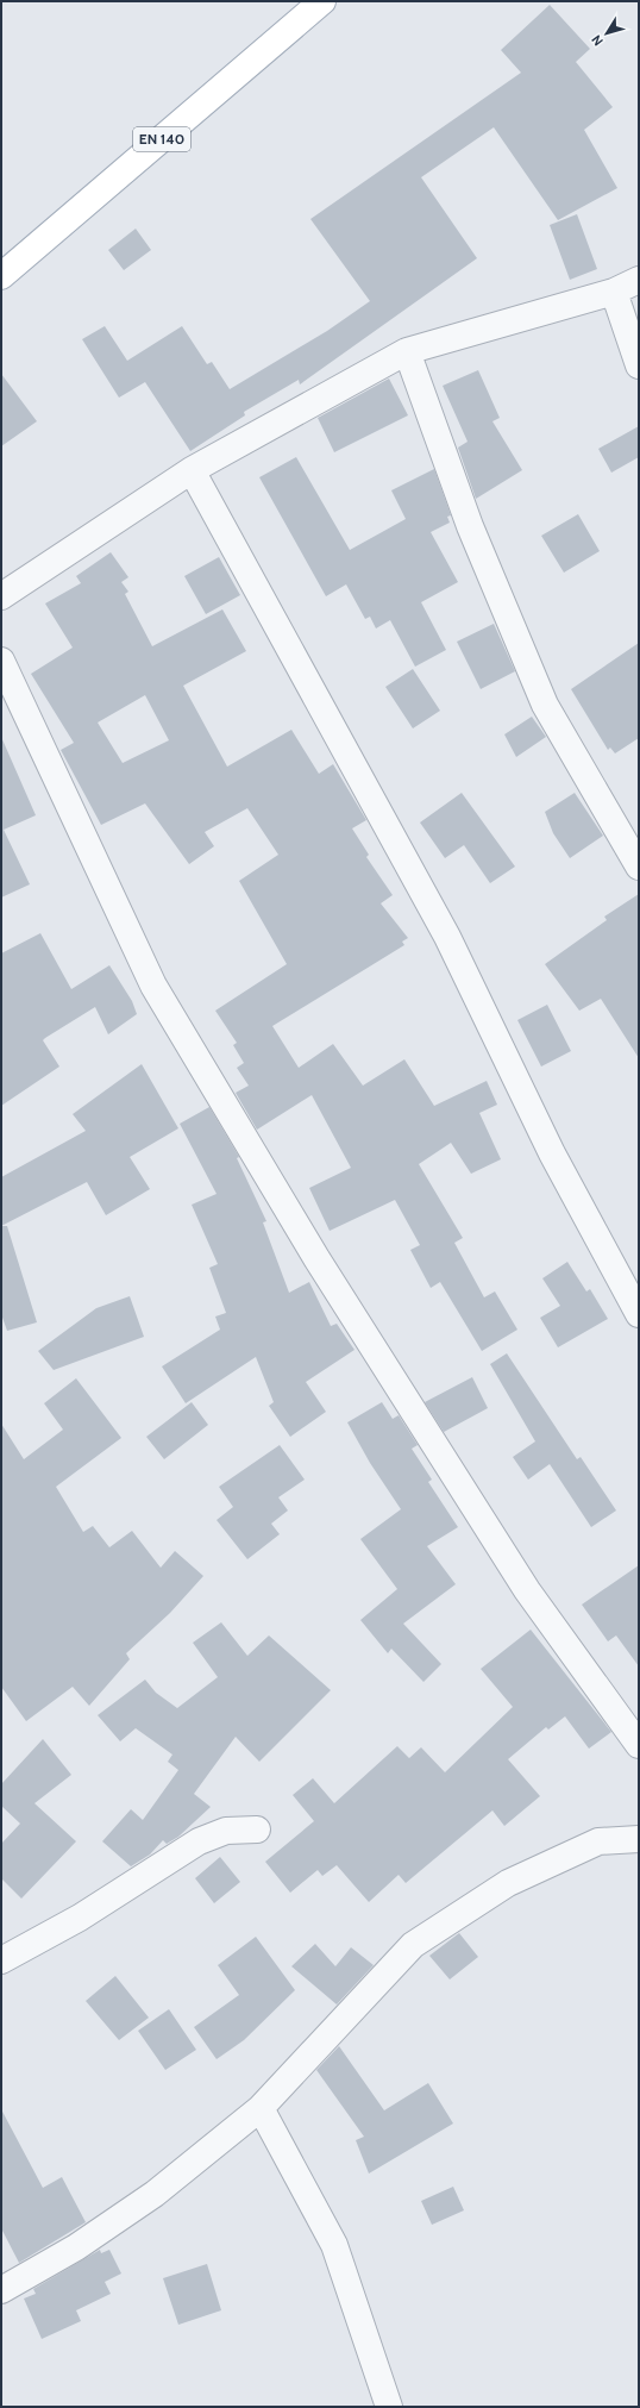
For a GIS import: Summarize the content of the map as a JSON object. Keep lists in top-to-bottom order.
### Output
{
  "streets": {
    "main road": ["EN 140"]
  },
  "north": "bottom left"
}
